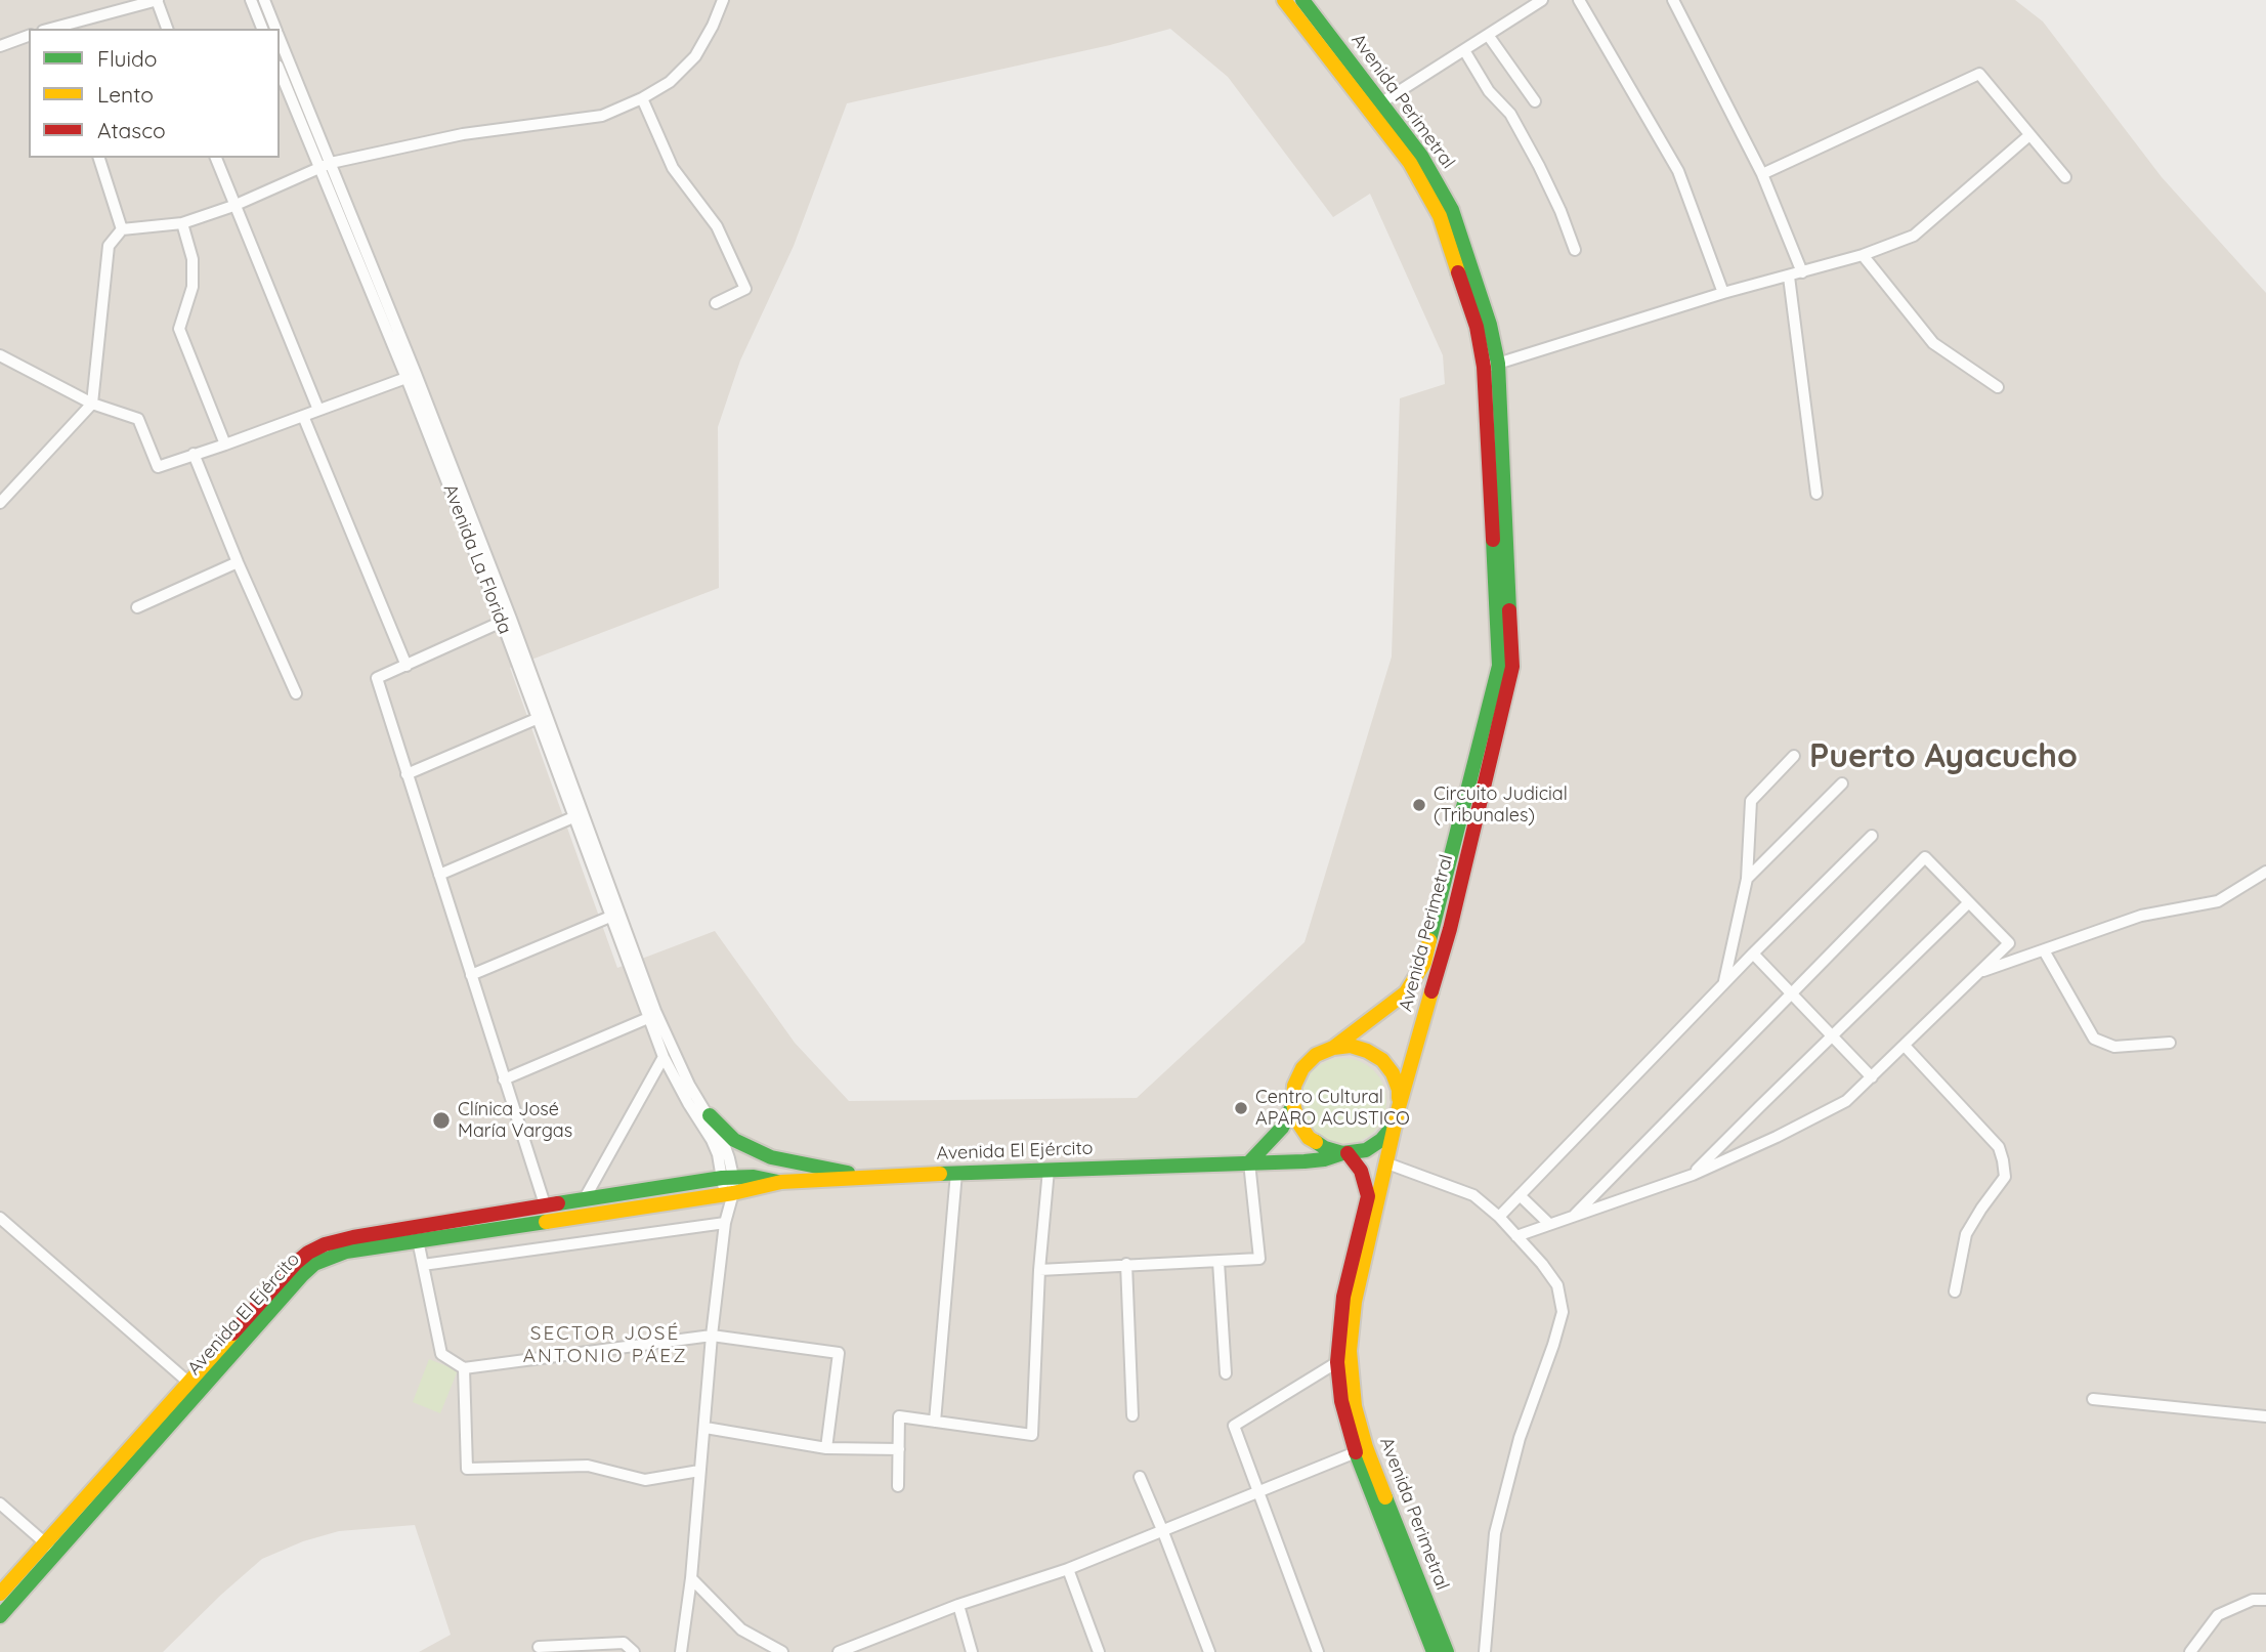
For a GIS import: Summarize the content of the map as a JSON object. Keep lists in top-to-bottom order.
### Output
{
  "streets": {
    "main road": ["Avenida Perimetral", "Avenida El Ejército"],
    "street": ["Avenida La Florida"]
  },
  "crossings": [
    ["Avenida Perimetral", "Avenida El Ejército"],
    ["Avenida La Florida", "Avenida El Ejército"]
  ],
  "districts": ["Puerto Ayacucho", "SECTOR JOSÉ ANTONIO PÁEZ"],
  "places": ["Circuito Judicial (Tribunales)", "Centro Cultural APARO ACUSTICO", "Clínica José María Vargas"],
  "legend": ["Fluido", "Lento", "Atasco"]
}
